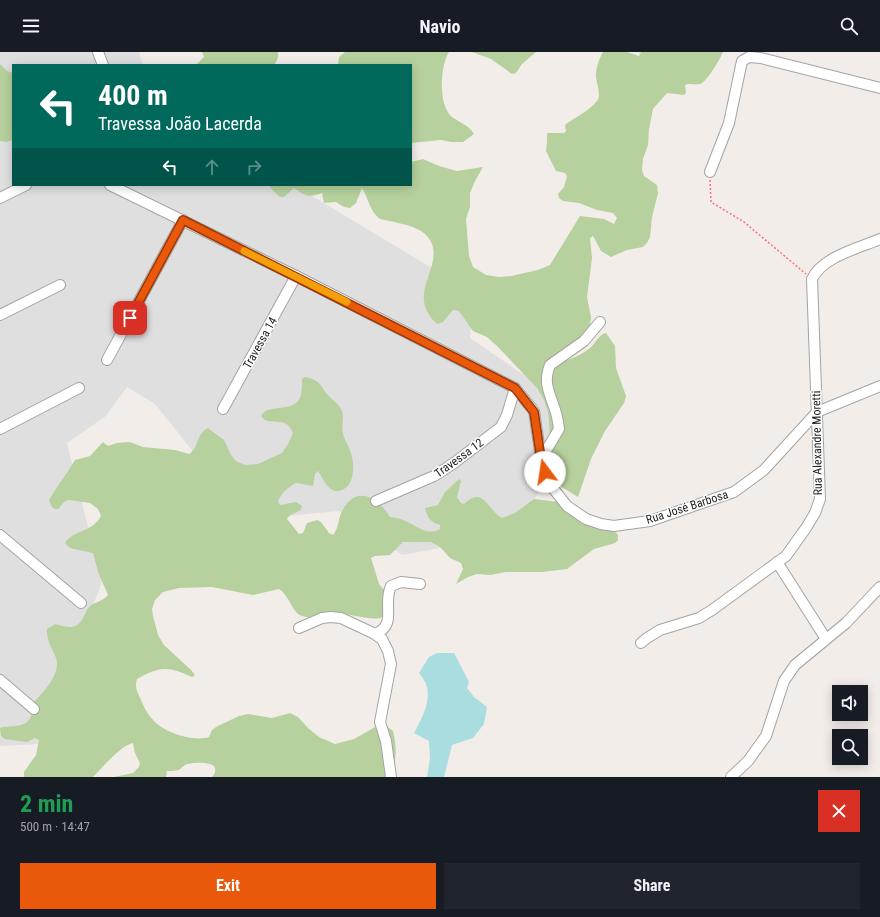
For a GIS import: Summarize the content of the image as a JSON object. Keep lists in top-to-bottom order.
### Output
{
  "streets": {
    "street": [
      "Travessa 14",
      "Rua Alexandre Moretti",
      "Travessa 12",
      "Rua José Barbosa"
    ]
  },
  "crossings": [
    ["Travessa 14", "Rua José Barbosa"],
    ["Rua Alexandre Moretti", "Rua José Barbosa"],
    ["Travessa 12", "Rua José Barbosa"]
  ],
  "page": {
    "header": "Navio",
    "turn": ["400 m", "Travessa João Lacerda"],
    "heading": ["2 min", "500 m · 14:47"],
    "buttons": ["Exit", "Share"]
  }
}
